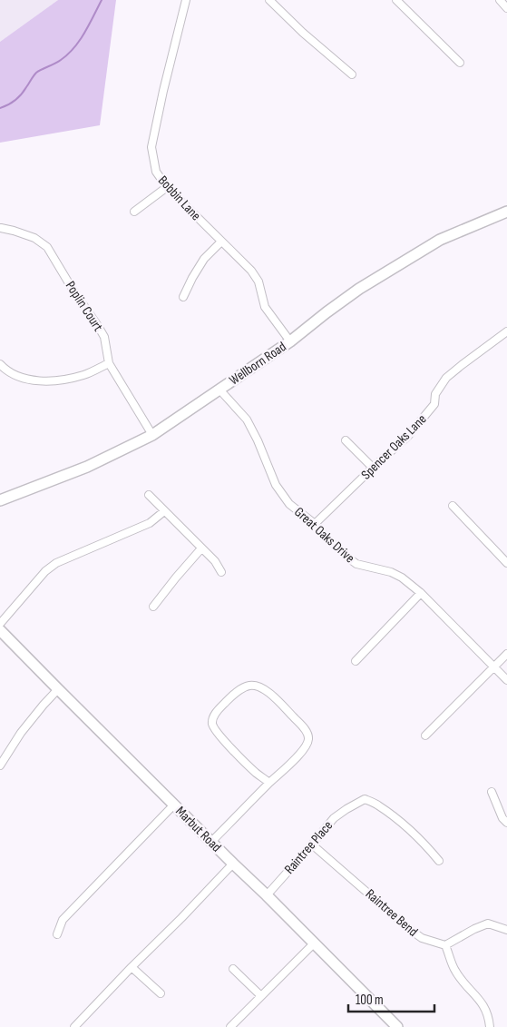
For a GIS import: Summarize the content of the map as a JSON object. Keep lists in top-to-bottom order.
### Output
{
  "streets": {
    "street": [
      "Bobbin Lane",
      "Poplin Court",
      "Wellborn Road",
      "Spencer Oaks Lane",
      "Great Oaks Drive",
      "Marbut Road",
      "Raintree Place",
      "Raintree Bend"
    ]
  },
  "crossings": [
    ["Bobbin Lane", "Wellborn Road"],
    ["Poplin Court", "Wellborn Road"],
    ["Wellborn Road", "Great Oaks Drive"],
    ["Spencer Oaks Lane", "Great Oaks Drive"],
    ["Marbut Road", "Raintree Place"],
    ["Raintree Place", "Raintree Bend"]
  ],
  "scale_bar": "100 m"
}
